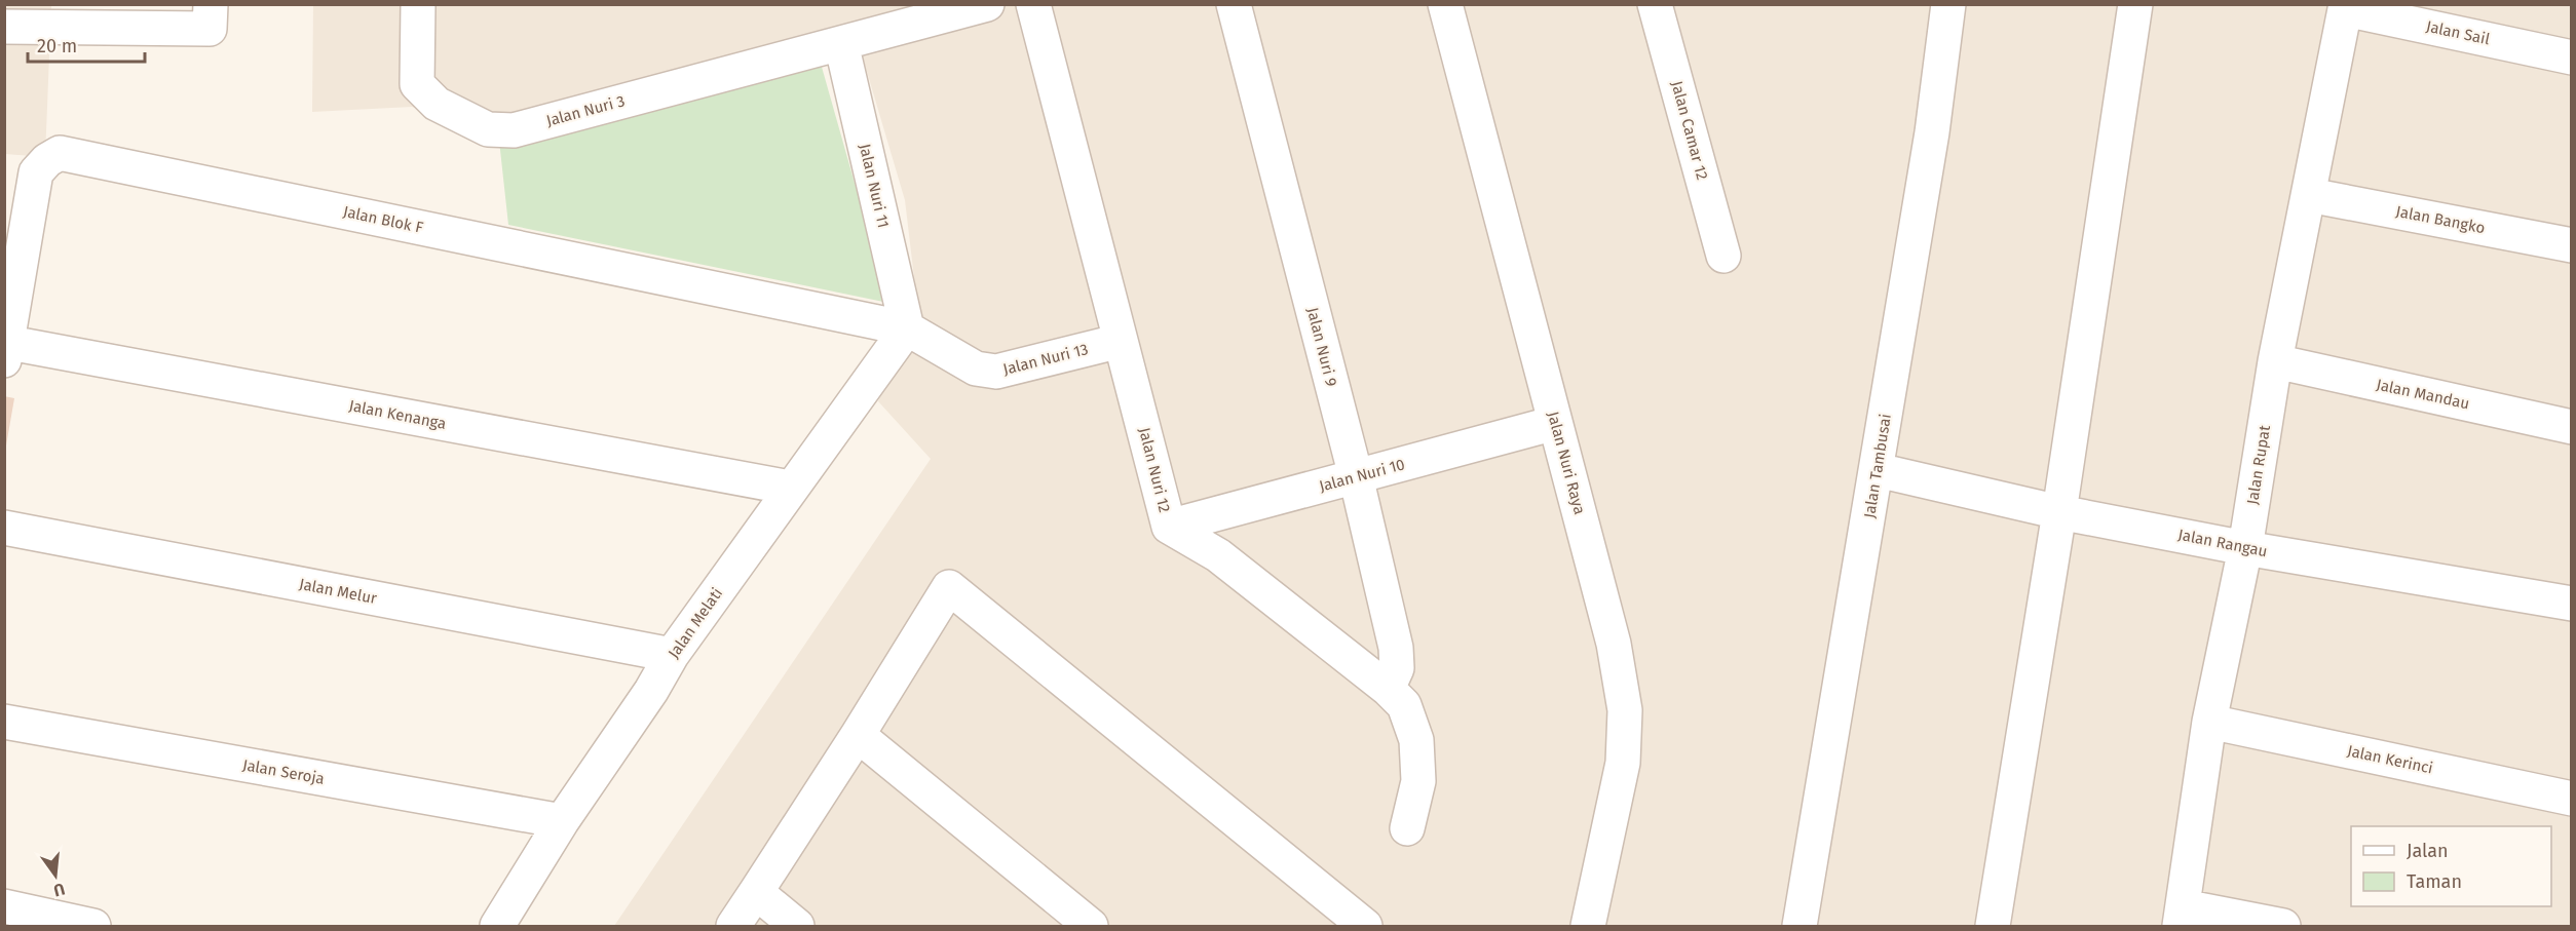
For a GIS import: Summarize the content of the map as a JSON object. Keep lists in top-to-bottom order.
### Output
{
  "streets": {
    "street": [
      "Jalan Sail",
      "Jalan Nuri 3",
      "Jalan Camar 12",
      "Jalan Nuri 11",
      "Jalan Blok F",
      "Jalan Bangko",
      "Jalan Nuri 9",
      "Jalan Nuri 13",
      "Jalan Mandau",
      "Jalan Kenanga",
      "Jalan Nuri Raya",
      "Jalan Rupat",
      "Jalan Tambusai",
      "Jalan Nuri 12",
      "Jalan Nuri 10",
      "Jalan Rangau",
      "Jalan Melur",
      "Jalan Melati",
      "Jalan Kerinci",
      "Jalan Seroja"
    ]
  },
  "crossings": [
    ["Jalan Sail", "Jalan Rupat"],
    ["Jalan Nuri 3", "Jalan Nuri 11"],
    ["Jalan Nuri 11", "Jalan Blok F"],
    ["Jalan Nuri 11", "Jalan Nuri 13"],
    ["Jalan Nuri 11", "Jalan Melati"],
    ["Jalan Blok F", "Jalan Nuri 13"],
    ["Jalan Blok F", "Jalan Kenanga"],
    ["Jalan Blok F", "Jalan Melati"],
    ["Jalan Bangko", "Jalan Rupat"],
    ["Jalan Nuri 9", "Jalan Nuri 12"],
    ["Jalan Nuri 9", "Jalan Nuri 10"],
    ["Jalan Nuri 13", "Jalan Nuri 12"],
    ["Jalan Nuri 13", "Jalan Melati"],
    ["Jalan Mandau", "Jalan Rupat"],
    ["Jalan Kenanga", "Jalan Melati"],
    ["Jalan Nuri Raya", "Jalan Nuri 10"],
    ["Jalan Rupat", "Jalan Rangau"],
    ["Jalan Rupat", "Jalan Kerinci"],
    ["Jalan Tambusai", "Jalan Rangau"],
    ["Jalan Nuri 12", "Jalan Nuri 10"],
    ["Jalan Melur", "Jalan Melati"],
    ["Jalan Melati", "Jalan Seroja"]
  ],
  "legend": ["Jalan", "Taman"],
  "scale_bar": "20 m",
  "north": "bottom"
}
